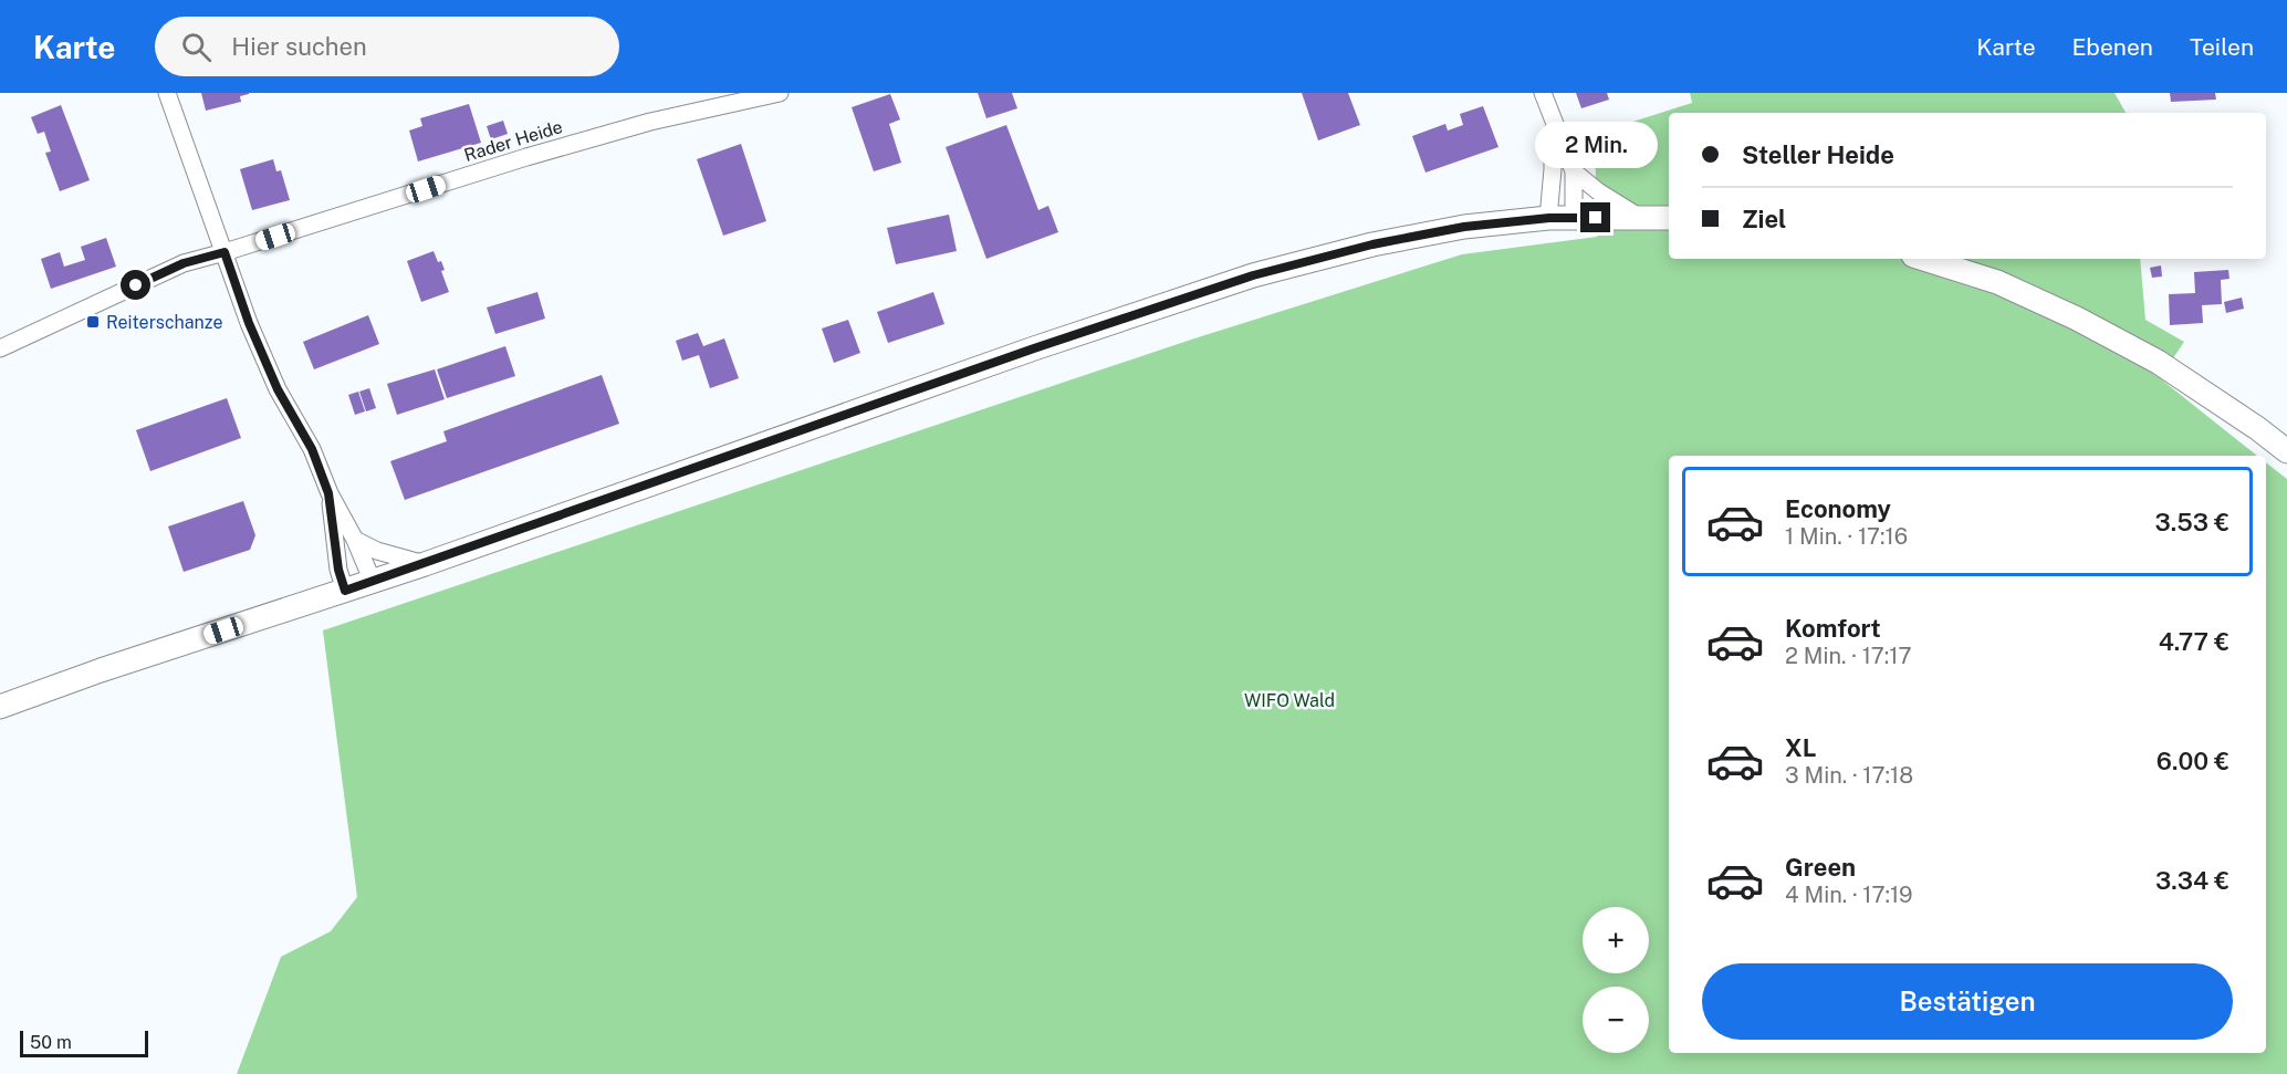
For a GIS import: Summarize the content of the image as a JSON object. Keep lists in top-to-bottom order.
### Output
{
  "streets": {
    "street": ["Rader Heide"]
  },
  "parks": ["WIFO Wald"],
  "places": {
    "transit": ["Reiterschanze"]
  },
  "scale_bar": "50 m",
  "page": {
    "header": "Karte",
    "search": "Hier suchen",
    "nav": ["Karte", "Ebenen", "Teilen"],
    "banner": ["Steller Heide", "Ziel"],
    "bubble": "2 Min.",
    "list": [
      {
        "name": "Economy",
        "note": "1 Min. · 17:16",
        "value": "3.53 €"
      },
      {
        "name": "Komfort",
        "note": "2 Min. · 17:17",
        "value": "4.77 €"
      },
      {
        "name": "XL",
        "note": "3 Min. · 17:18",
        "value": "6.00 €"
      },
      {
        "name": "Green",
        "note": "4 Min. · 17:19",
        "value": "3.34 €"
      }
    ],
    "map_buttons": ["+", "−"],
    "buttons": "Bestätigen",
    "scale": "50 m"
  }
}
